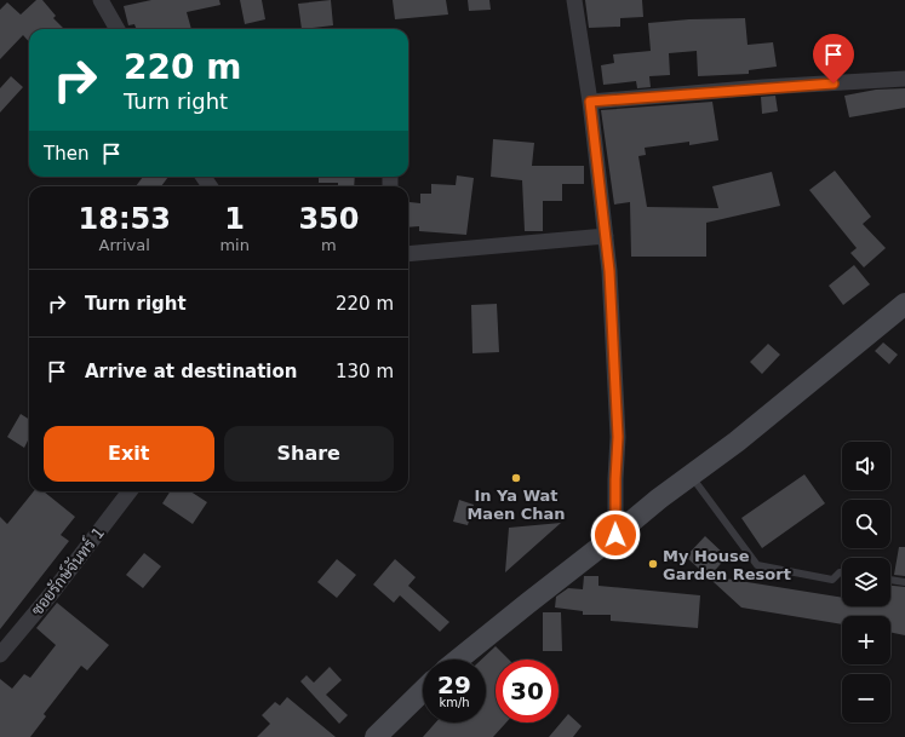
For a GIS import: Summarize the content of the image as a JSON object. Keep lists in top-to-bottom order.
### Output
{
  "streets": {
    "street": ["ซอยรักษ์จันทร์ 1"]
  },
  "places": ["In Ya Wat Maen Chan", "My House Garden Resort"],
  "page": {
    "turn": ["220 m", "Turn right"],
    "then": "Then",
    "eta": [
      "18:53",
      "Arrival",
      "1",
      "min",
      "350",
      "m"
    ],
    "list": [
      {
        "name": "Turn right",
        "value": "220 m"
      },
      {
        "name": "Arrive at destination",
        "value": "130 m"
      }
    ],
    "buttons": ["Exit", "Share"],
    "map_buttons": ["+", "−"],
    "speed": "29 km/h",
    "limit": "30"
  }
}
